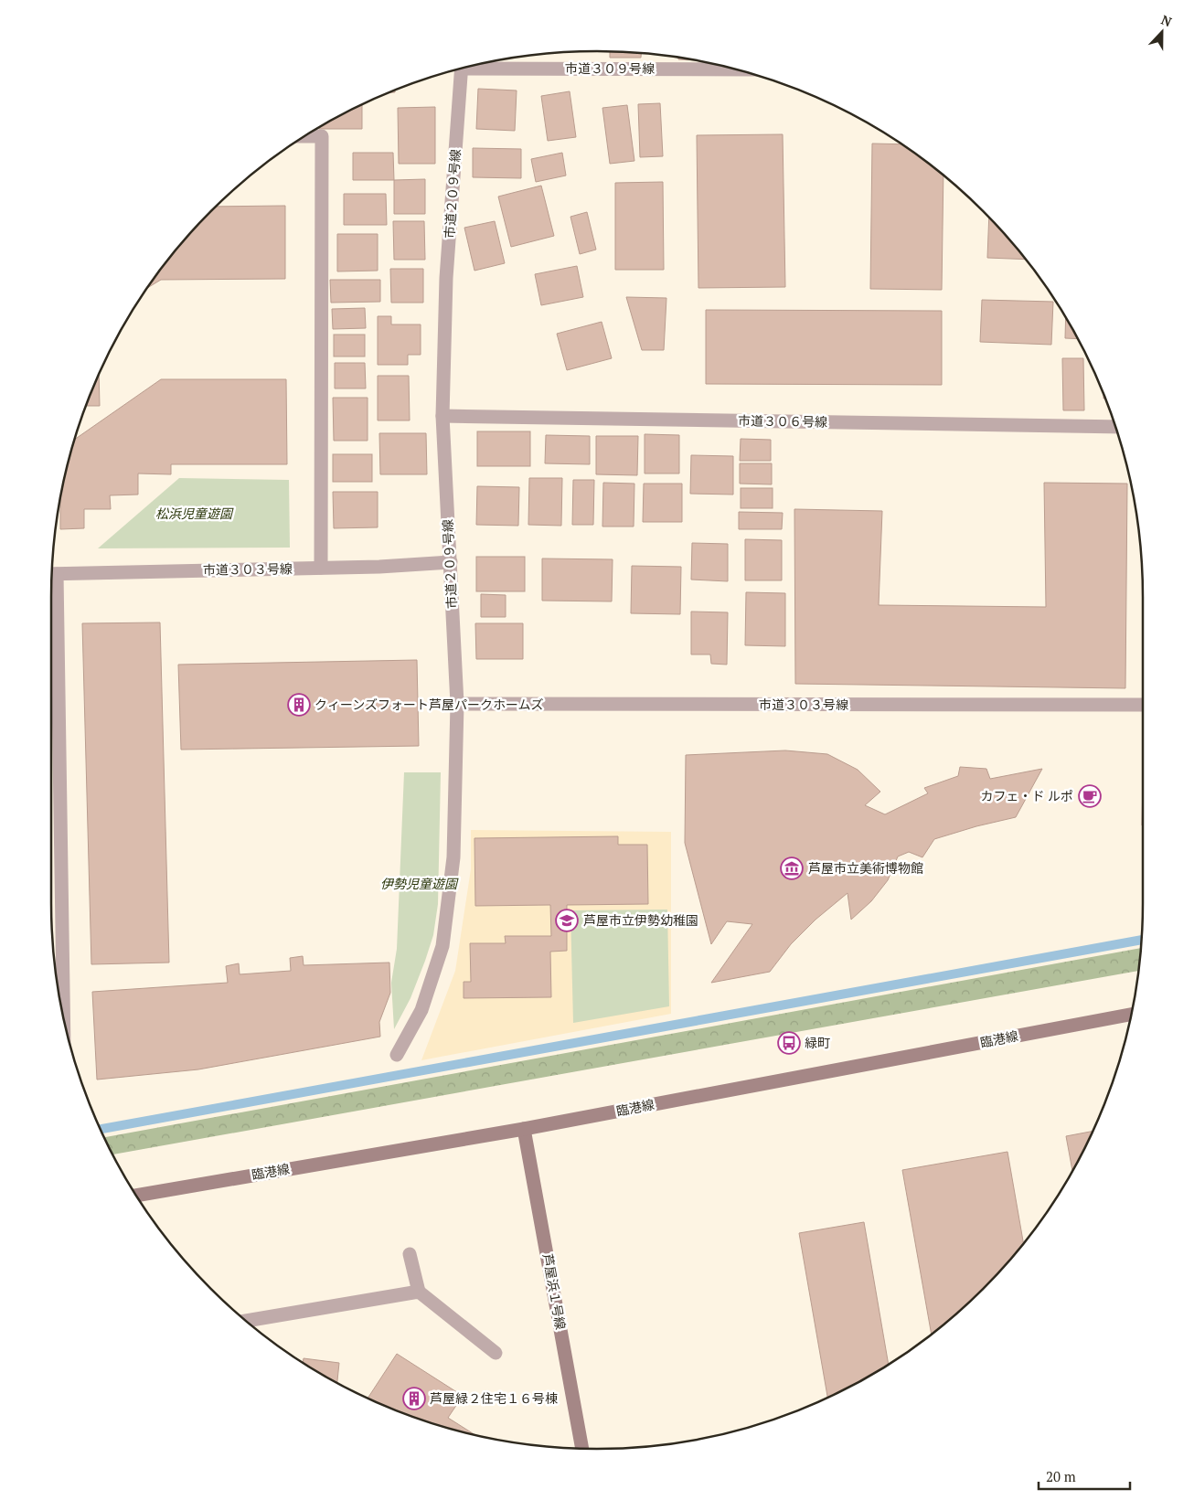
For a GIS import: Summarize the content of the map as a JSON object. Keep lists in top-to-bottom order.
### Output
{
  "streets": {
    "street": [
      "市道３０９号線",
      "市道２０９号線",
      "市道３０６号線",
      "市道３０３号線",
      "臨港線",
      "芦屋浜１号線"
    ]
  },
  "crossings": [
    ["市道２０９号線", "市道３０６号線"],
    ["市道２０９号線", "市道３０３号線"],
    ["臨港線", "芦屋浜１号線"]
  ],
  "parks": ["松浜児童遊園", "伊勢児童遊園"],
  "places": {
    "building": ["クィーンズフォート芦屋パークホームズ", "芦屋緑２住宅１６号棟"],
    "cafe": ["カフェ・ド ルポ"],
    "museum": ["芦屋市立美術博物館"],
    "school or university": ["芦屋市立伊勢幼稚園"],
    "bus stop": ["緑町"]
  },
  "scale_bar": "20 m",
  "north": "top"
}
